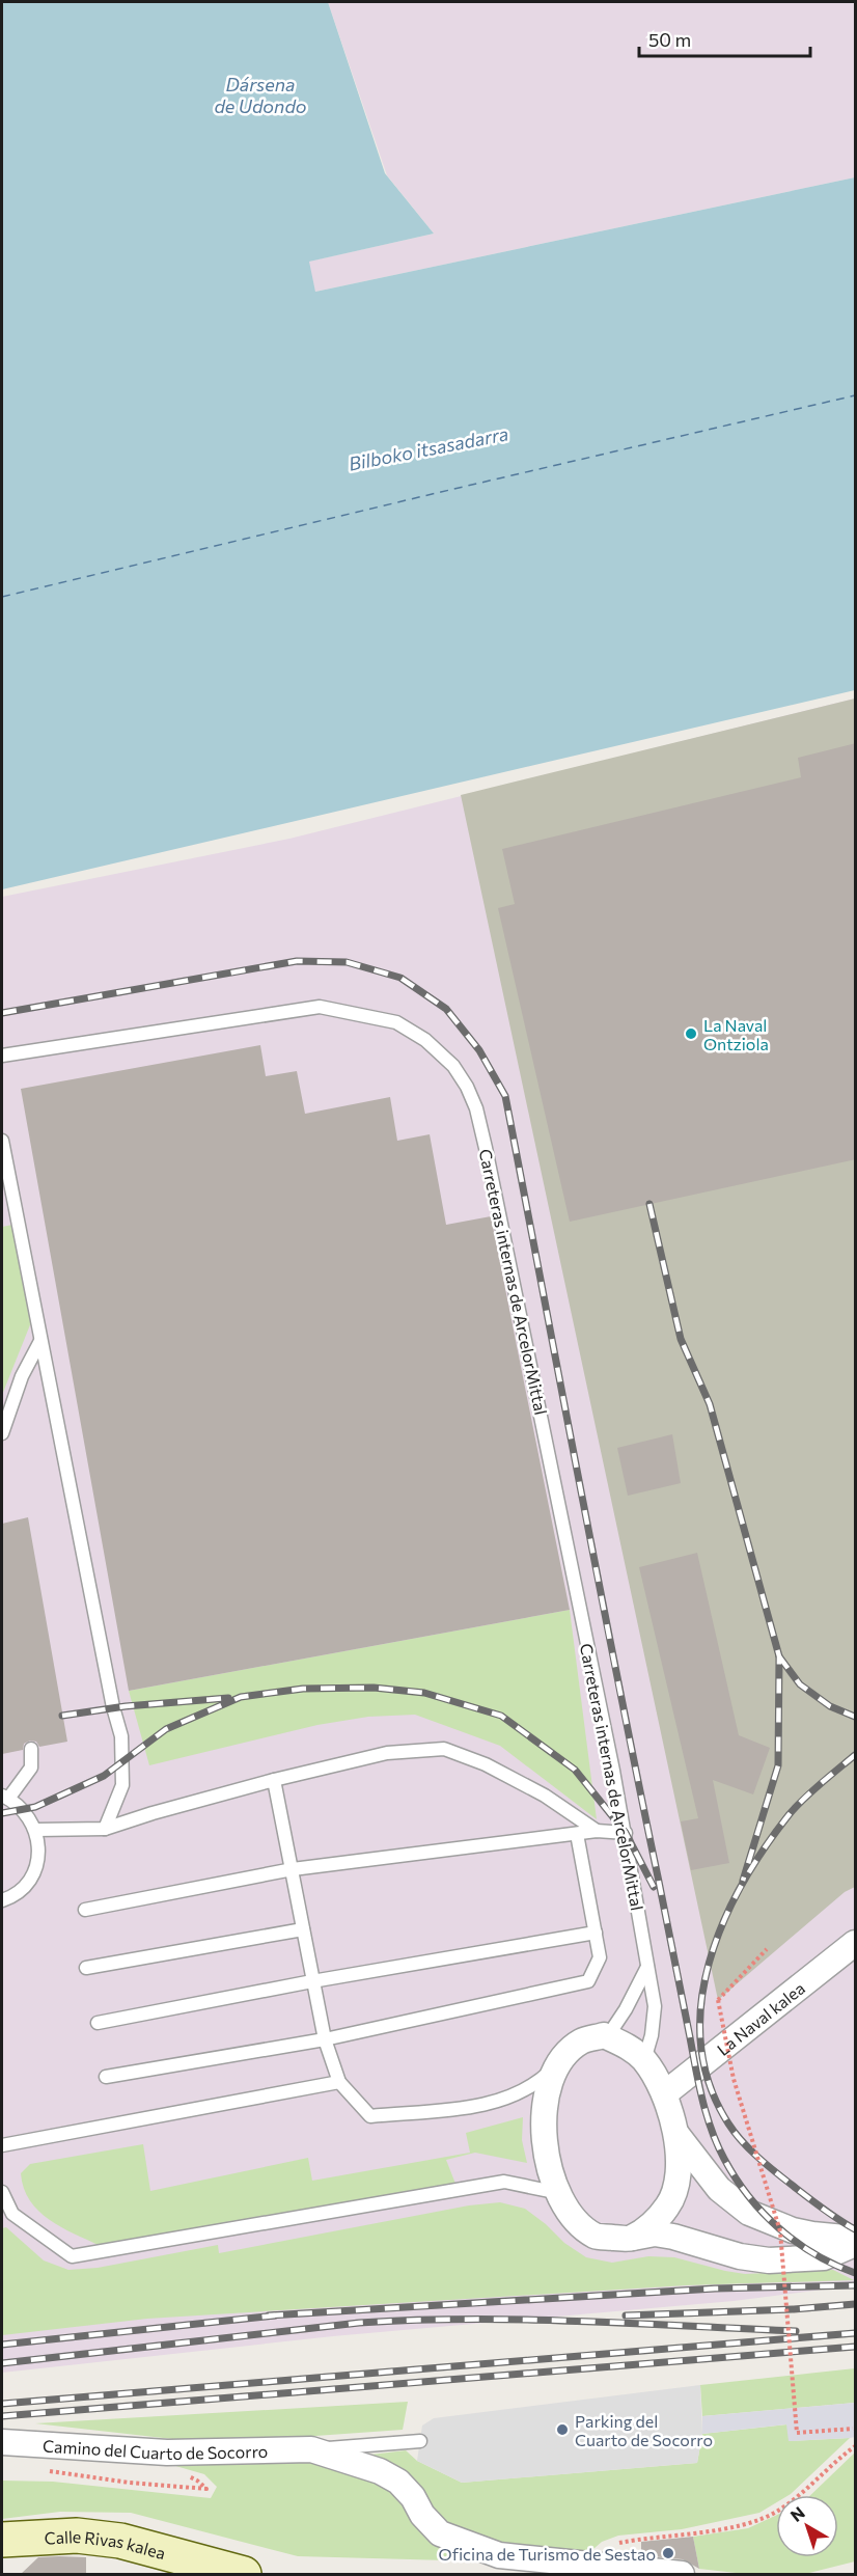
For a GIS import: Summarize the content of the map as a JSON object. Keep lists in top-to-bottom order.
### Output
{
  "streets": {
    "street": ["La Naval kalea", "Camino del Cuarto de Socorro", "Calle Rivas kalea"],
    "lane": ["Carreteras internas de ArcelorMittal"]
  },
  "crossings": [
    ["Carreteras internas de ArcelorMittal", "La Naval kalea"]
  ],
  "water": ["Dársena de Udondo", "Bilboko itsasadarra"],
  "places": ["La Naval Ontziola", "Parking del Cuarto de Socorro", "Oficina de Turismo de Sestao"],
  "scale_bar": "50 m",
  "north": "top left"
}
